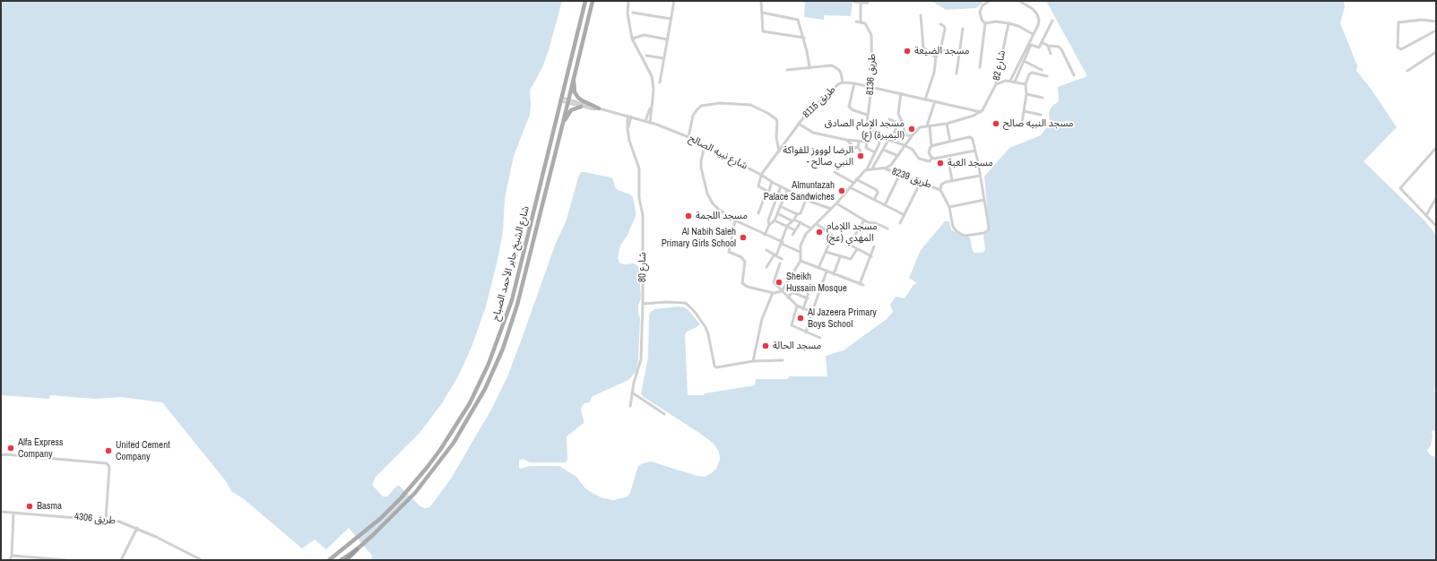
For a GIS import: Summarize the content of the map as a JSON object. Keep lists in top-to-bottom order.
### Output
{
  "streets": {
    "main road": ["شارع الشيخ جابر الأحمد الصباح"],
    "street": [
      "شارع 82",
      "طريق 8136",
      "طريق 8115",
      "شارع نبيه الصالح",
      "طريق 8239",
      "شارع 80",
      "طريق 4306"
    ]
  },
  "crossings": [
    ["شارع 82", "طريق 8115"],
    ["طريق 8136", "طريق 8115"],
    ["طريق 8115", "شارع نبيه الصالح"],
    ["شارع نبيه الصالح", "شارع الشيخ جابر الأحمد الصباح"],
    ["شارع نبيه الصالح", "شارع 80"]
  ],
  "places": [
    "مسجد الضيعة",
    "مسجد النبيه صالح",
    "مسجد الإمام الصادق (ع) (البمبرة)",
    "الرضا لوووز للفواكة - النبي صالح",
    "مسجد الغبة",
    "Almuntazah Palace Sandwiches",
    "مسجد اللجمة",
    "مسجد اللإمام المهدي (عج)",
    "Al Nabih Saleh Primary Girls School",
    "Sheikh Hussain Mosque",
    "Al Jazeera Primary Boys School",
    "مسجد الحالة",
    "Alfa Express Company",
    "United Cement Company",
    "Basma"
  ]
}
